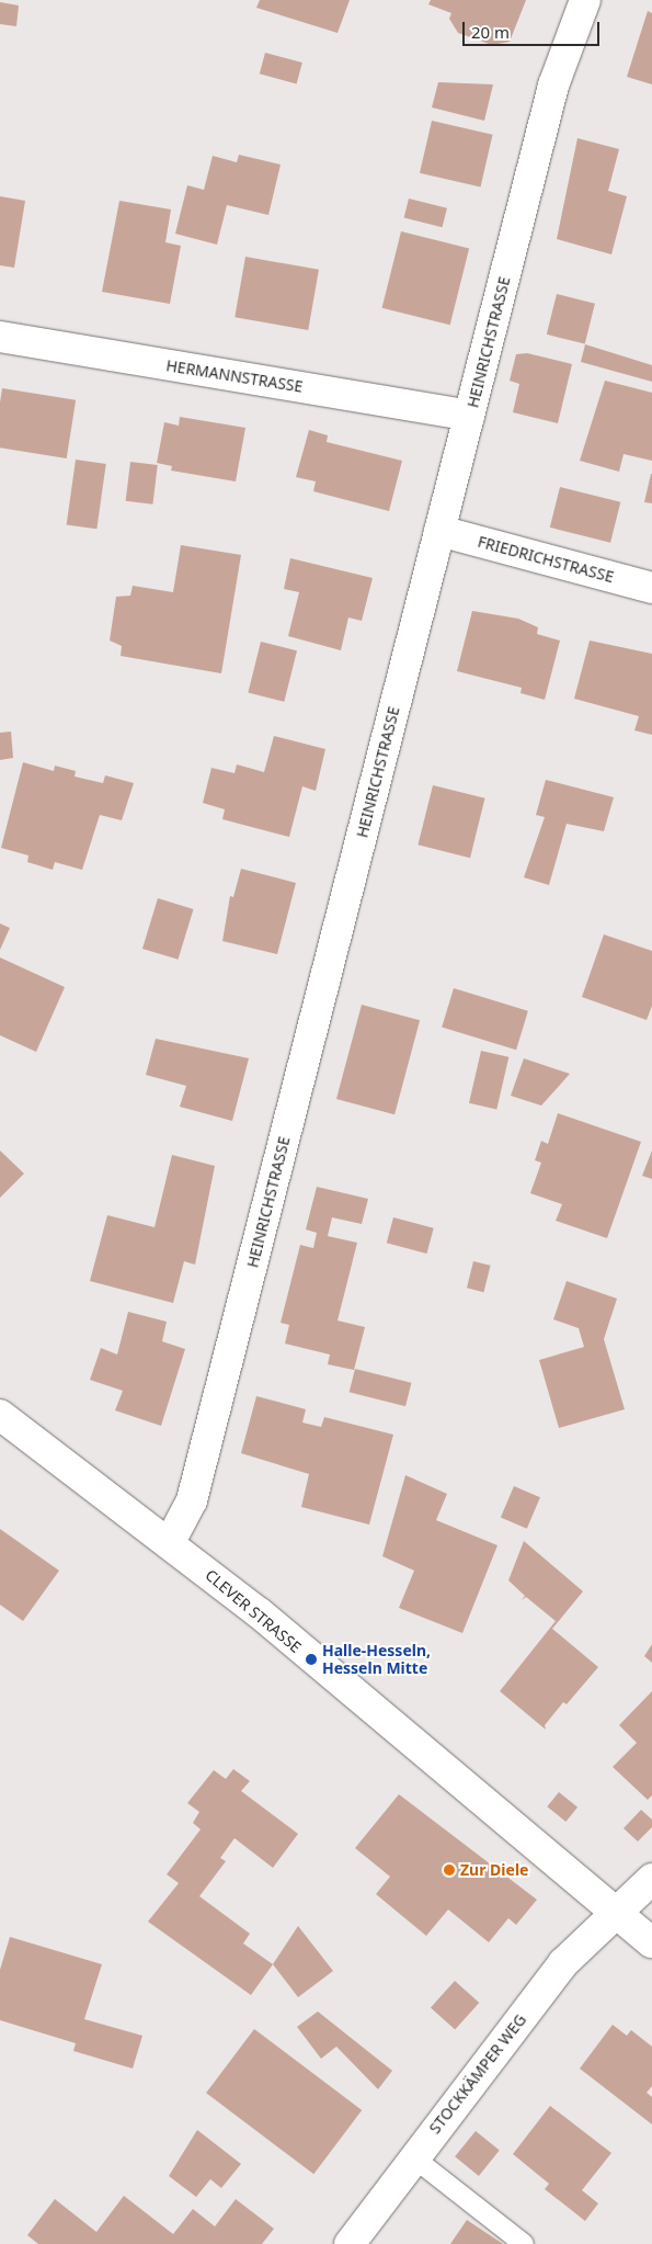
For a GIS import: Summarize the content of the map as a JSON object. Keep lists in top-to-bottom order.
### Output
{
  "streets": {
    "street": [
      "HEINRICHSTRASSE",
      "HERMANNSTRASSE",
      "FRIEDRICHSTRASSE",
      "CLEVER STRASSE",
      "STOCKKÄMPER WEG"
    ]
  },
  "crossings": [
    ["HEINRICHSTRASSE", "HERMANNSTRASSE"],
    ["HEINRICHSTRASSE", "FRIEDRICHSTRASSE"],
    ["HEINRICHSTRASSE", "CLEVER STRASSE"],
    ["CLEVER STRASSE", "STOCKKÄMPER WEG"]
  ],
  "places": ["Halle-Hesseln, Hesseln Mitte", "Zur Diele"],
  "scale_bar": "20 m"
}
